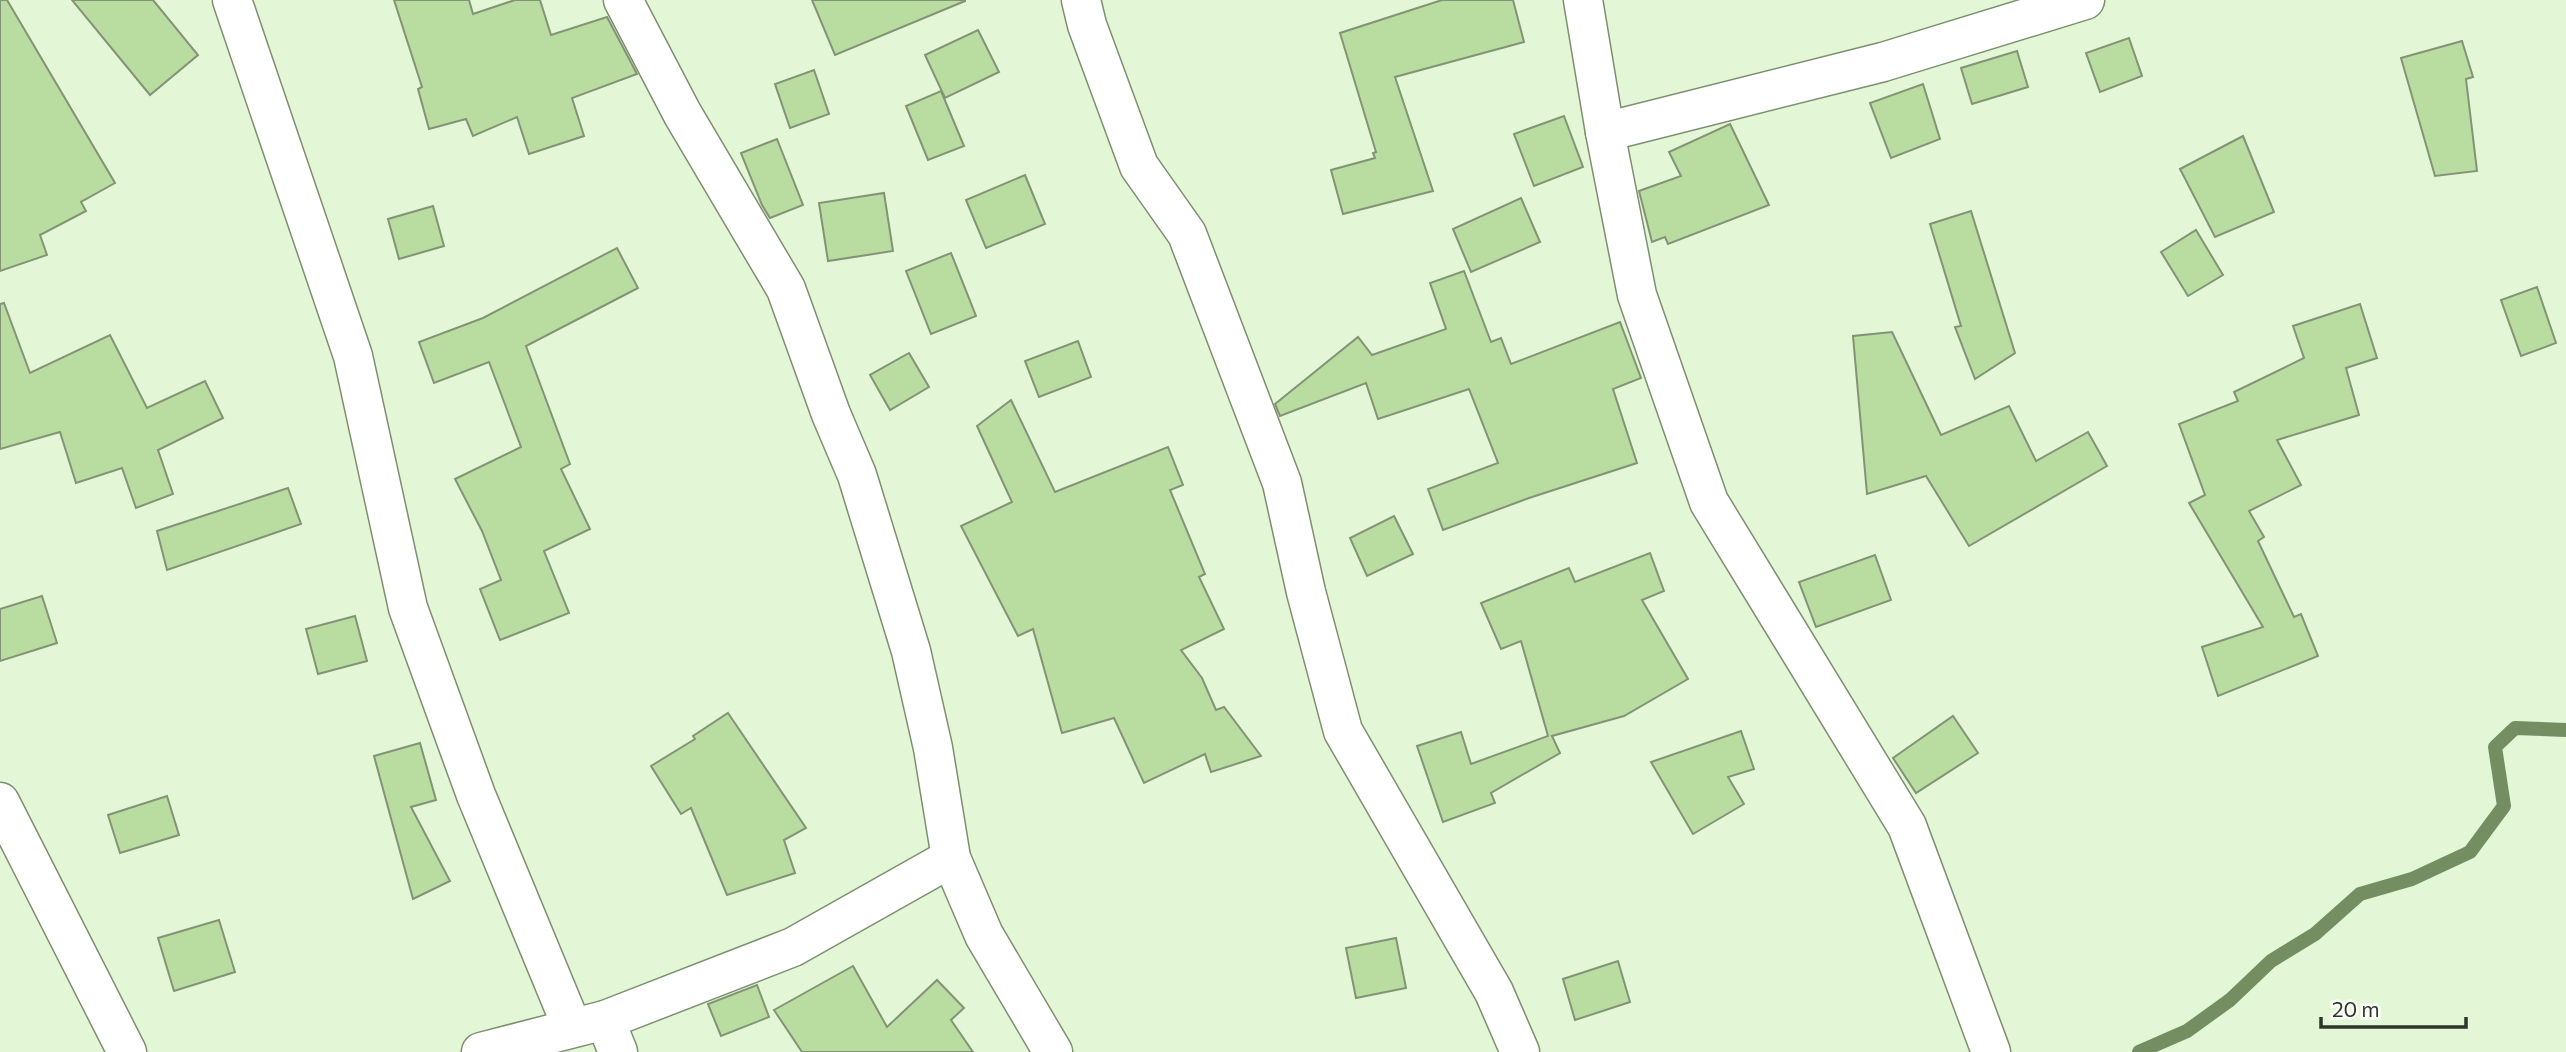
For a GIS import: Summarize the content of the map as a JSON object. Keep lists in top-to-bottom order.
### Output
{
  "scale_bar": "20 m"
}
